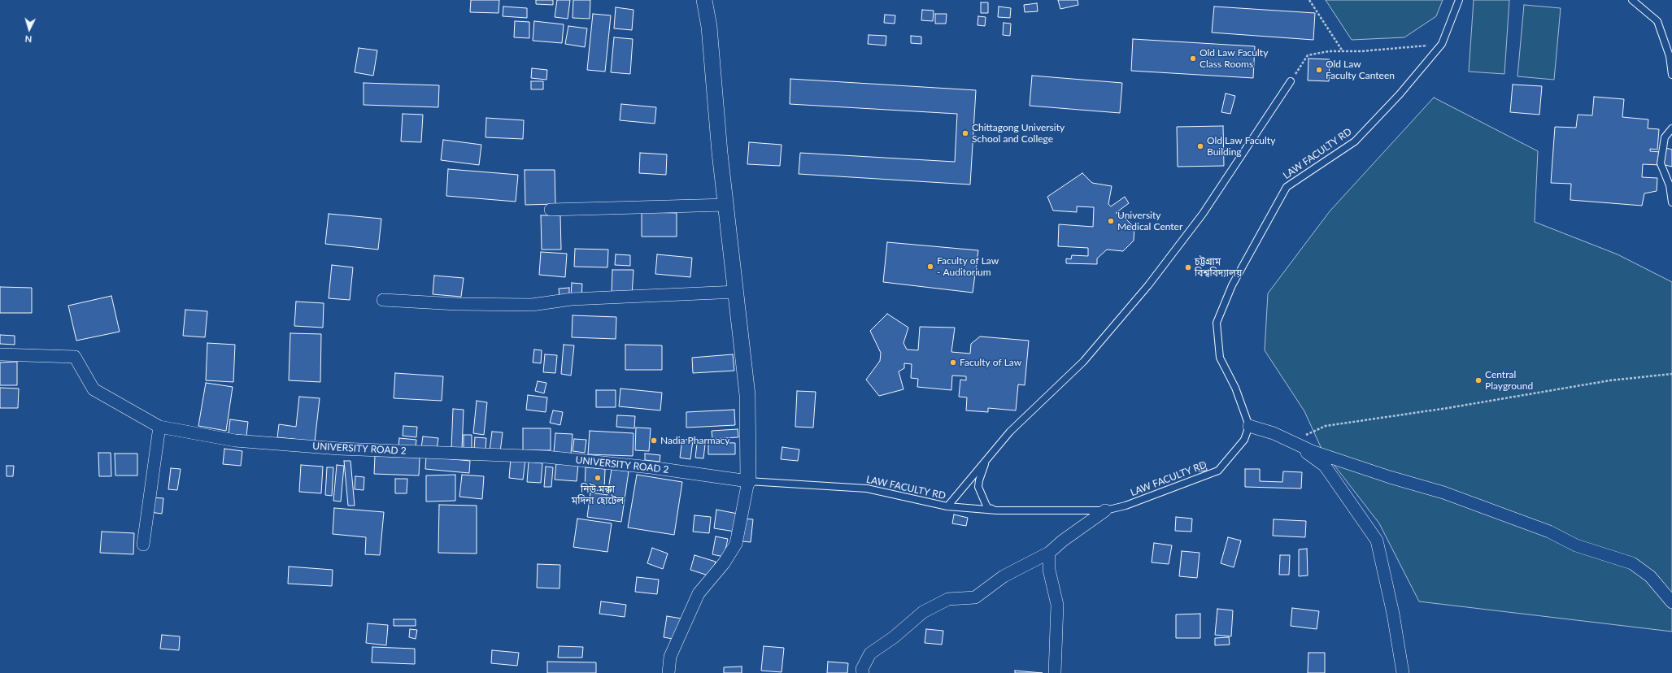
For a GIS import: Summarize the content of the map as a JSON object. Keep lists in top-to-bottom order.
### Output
{
  "streets": {
    "street": ["UNIVERSITY ROAD 2"],
    "lane": ["LAW FACULTY RD"]
  },
  "crossings": [
    ["LAW FACULTY RD", "UNIVERSITY ROAD 2"]
  ],
  "places": [
    "Old Law Faculty Class Rooms",
    "Old Law Faculty Canteen",
    "Chittagong University School and College",
    "Old Law Faculty Building",
    "University Medical Center",
    "Faculty of Law - Auditorium",
    "চট্টগ্রাম বিশ্ববিদ্যালয়",
    "Faculty of Law",
    "Central Playground",
    "Nadia Pharmacy",
    "নিউ মক্কা মদিনা হোটেল"
  ],
  "north": "bottom"
}
